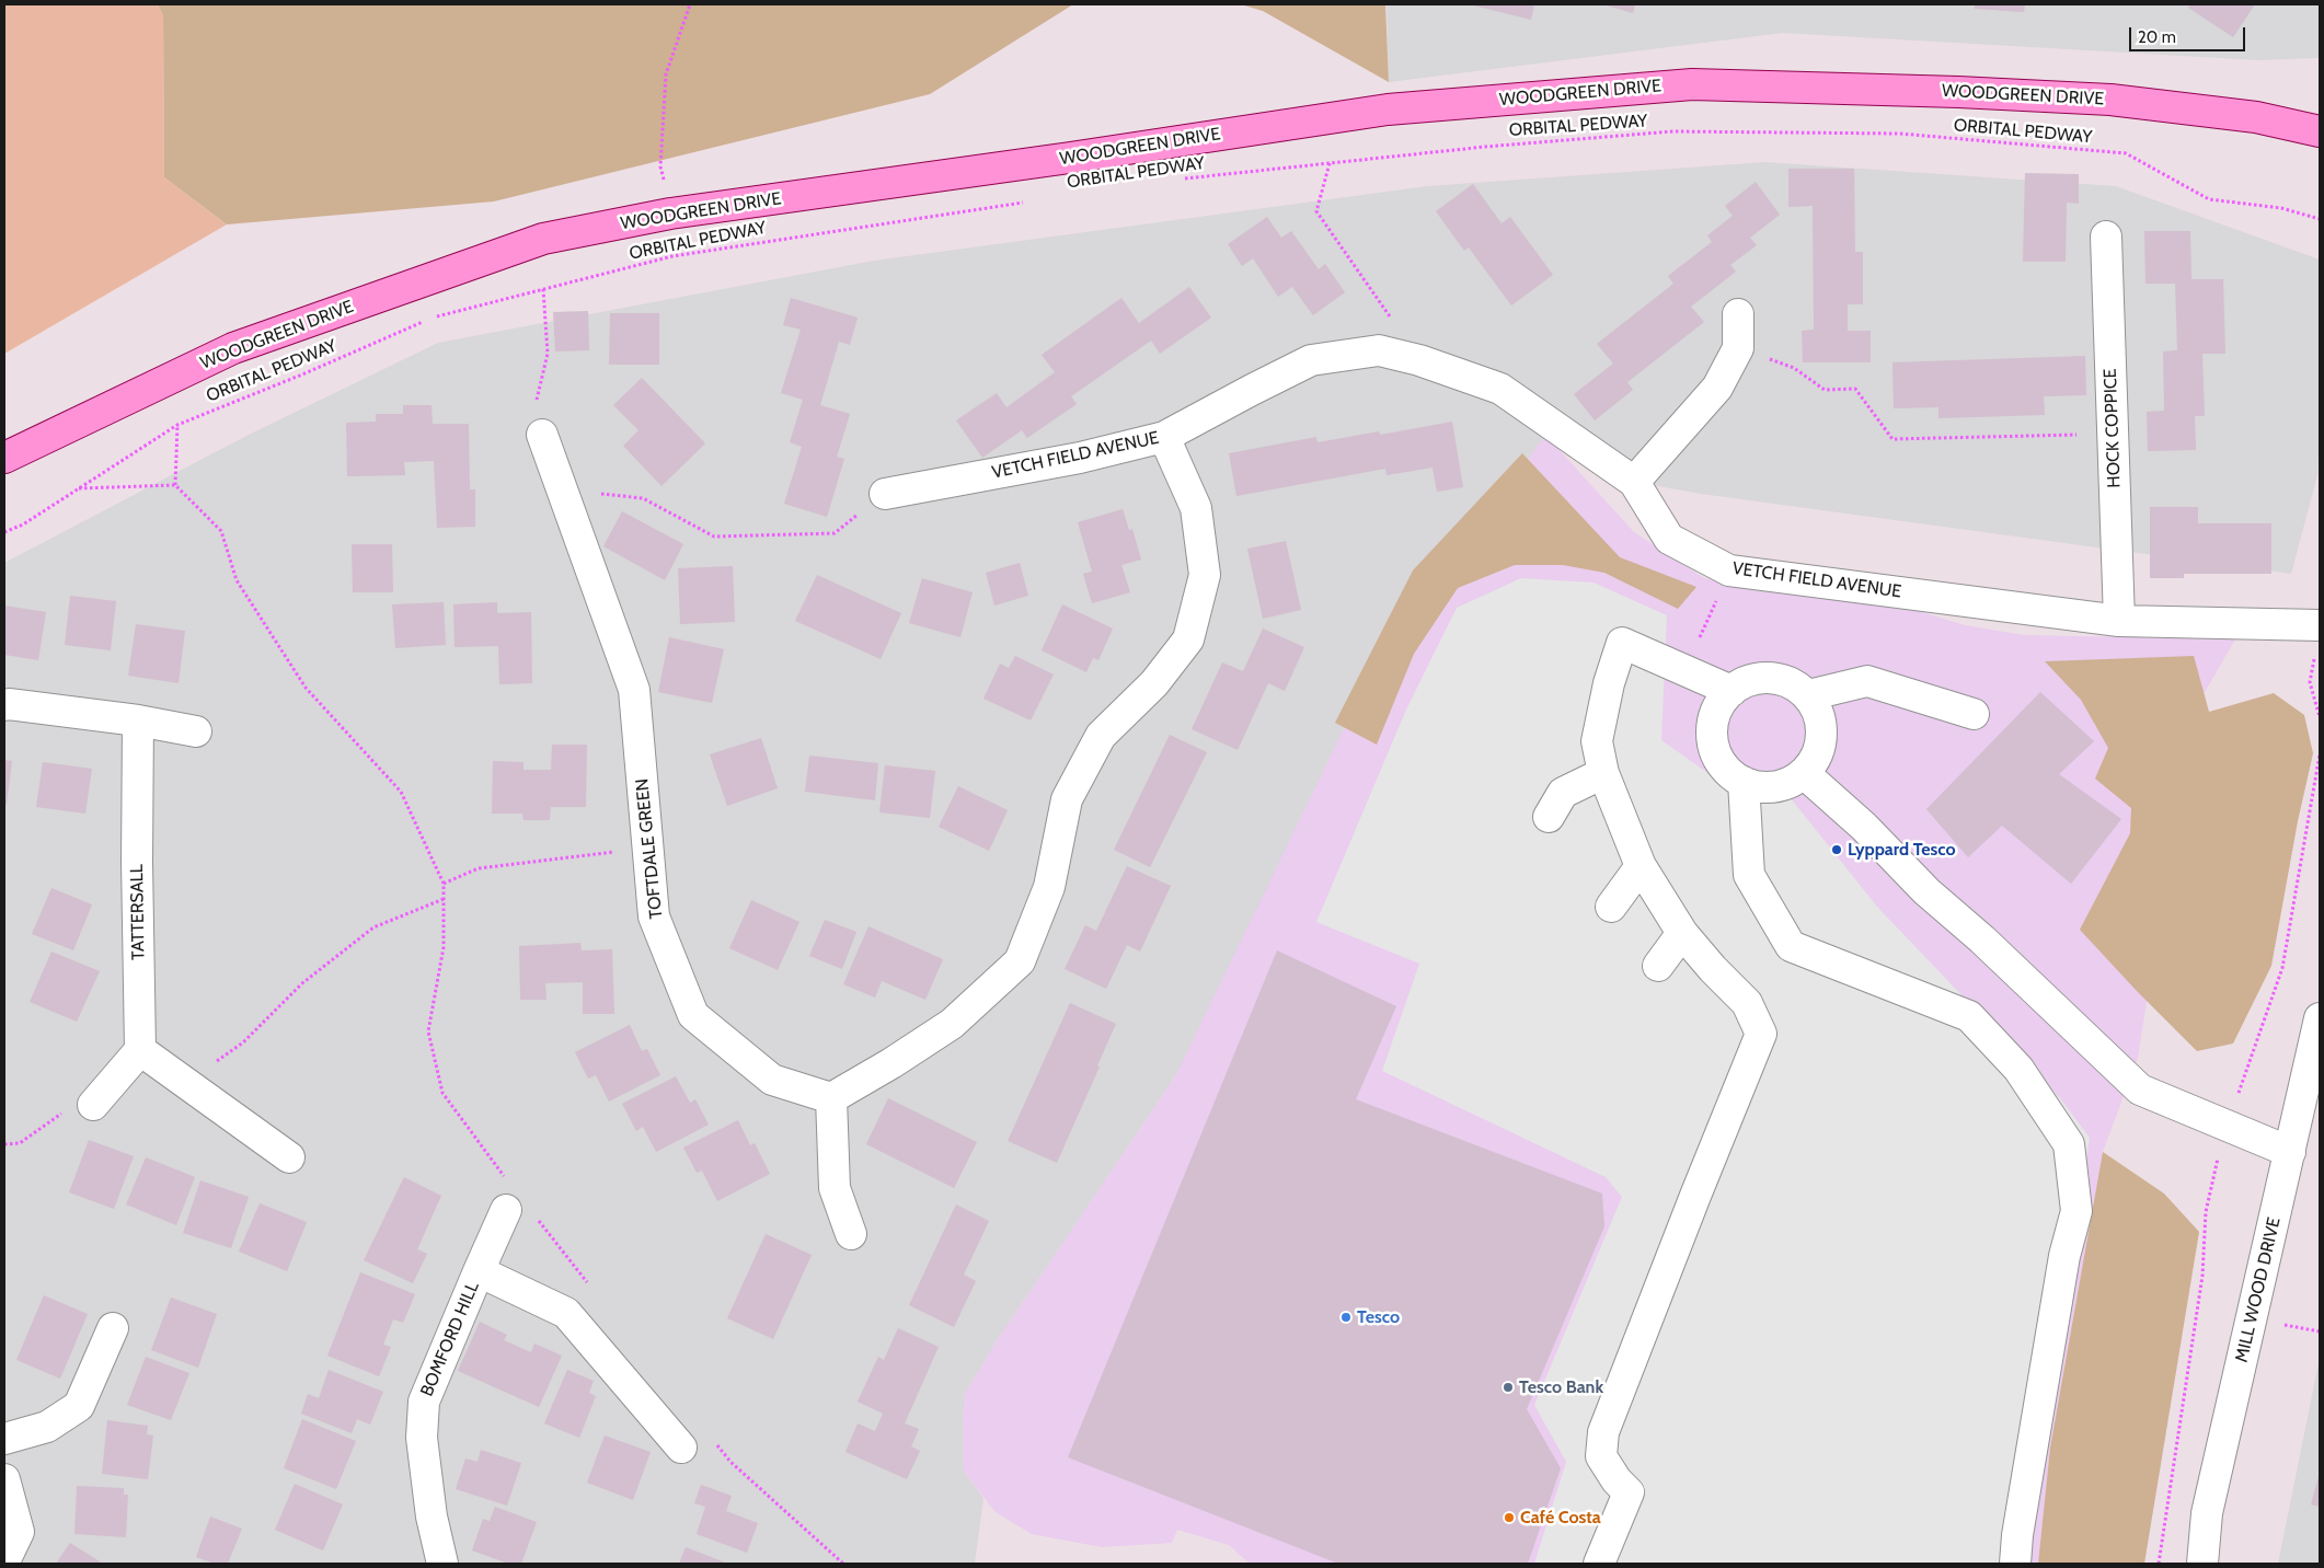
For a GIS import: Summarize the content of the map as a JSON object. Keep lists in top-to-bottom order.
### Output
{
  "streets": {
    "main road": ["WOODGREEN DRIVE"],
    "street": [
      "HOCK COPPICE",
      "VETCH FIELD AVENUE",
      "TOFTDALE GREEN",
      "TATTERSALL",
      "MILL WOOD DRIVE",
      "BOMFORD HILL"
    ],
    "path": ["ORBITAL PEDWAY"]
  },
  "crossings": [
    ["HOCK COPPICE", "VETCH FIELD AVENUE"]
  ],
  "places": [
    "Lyppard Tesco",
    "Tesco",
    "Tesco Bank",
    "Café Costa"
  ],
  "scale_bar": "20 m"
}
